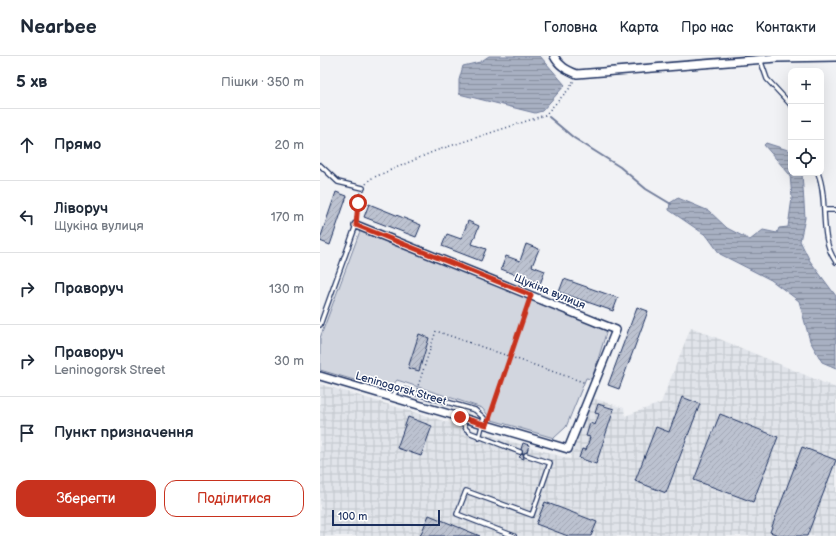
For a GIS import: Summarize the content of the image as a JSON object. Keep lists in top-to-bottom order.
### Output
{
  "streets": {
    "street": ["Щукіна вулиця", "Leninogorsk Street"]
  },
  "crossings": [
    ["Щукіна вулиця", "Leninogorsk Street"]
  ],
  "scale_bar": "100 m",
  "page": {
    "header": "Nearbee",
    "nav": [
      "Головна",
      "Карта",
      "Про нас",
      "Контакти"
    ],
    "heading": ["5 хв", "Пішки · 350 m"],
    "map_buttons": ["+", "−"],
    "list": [
      ["Прямо", "20 m"],
      ["Ліворуч", "Щукіна вулиця", "170 m"],
      ["Праворуч", "130 m"],
      ["Праворуч", "Leninogorsk Street", "30 m"],
      "Пункт призначення"
    ],
    "buttons": ["Зберегти", "Поділитися"],
    "scale": "100 m"
  }
}
